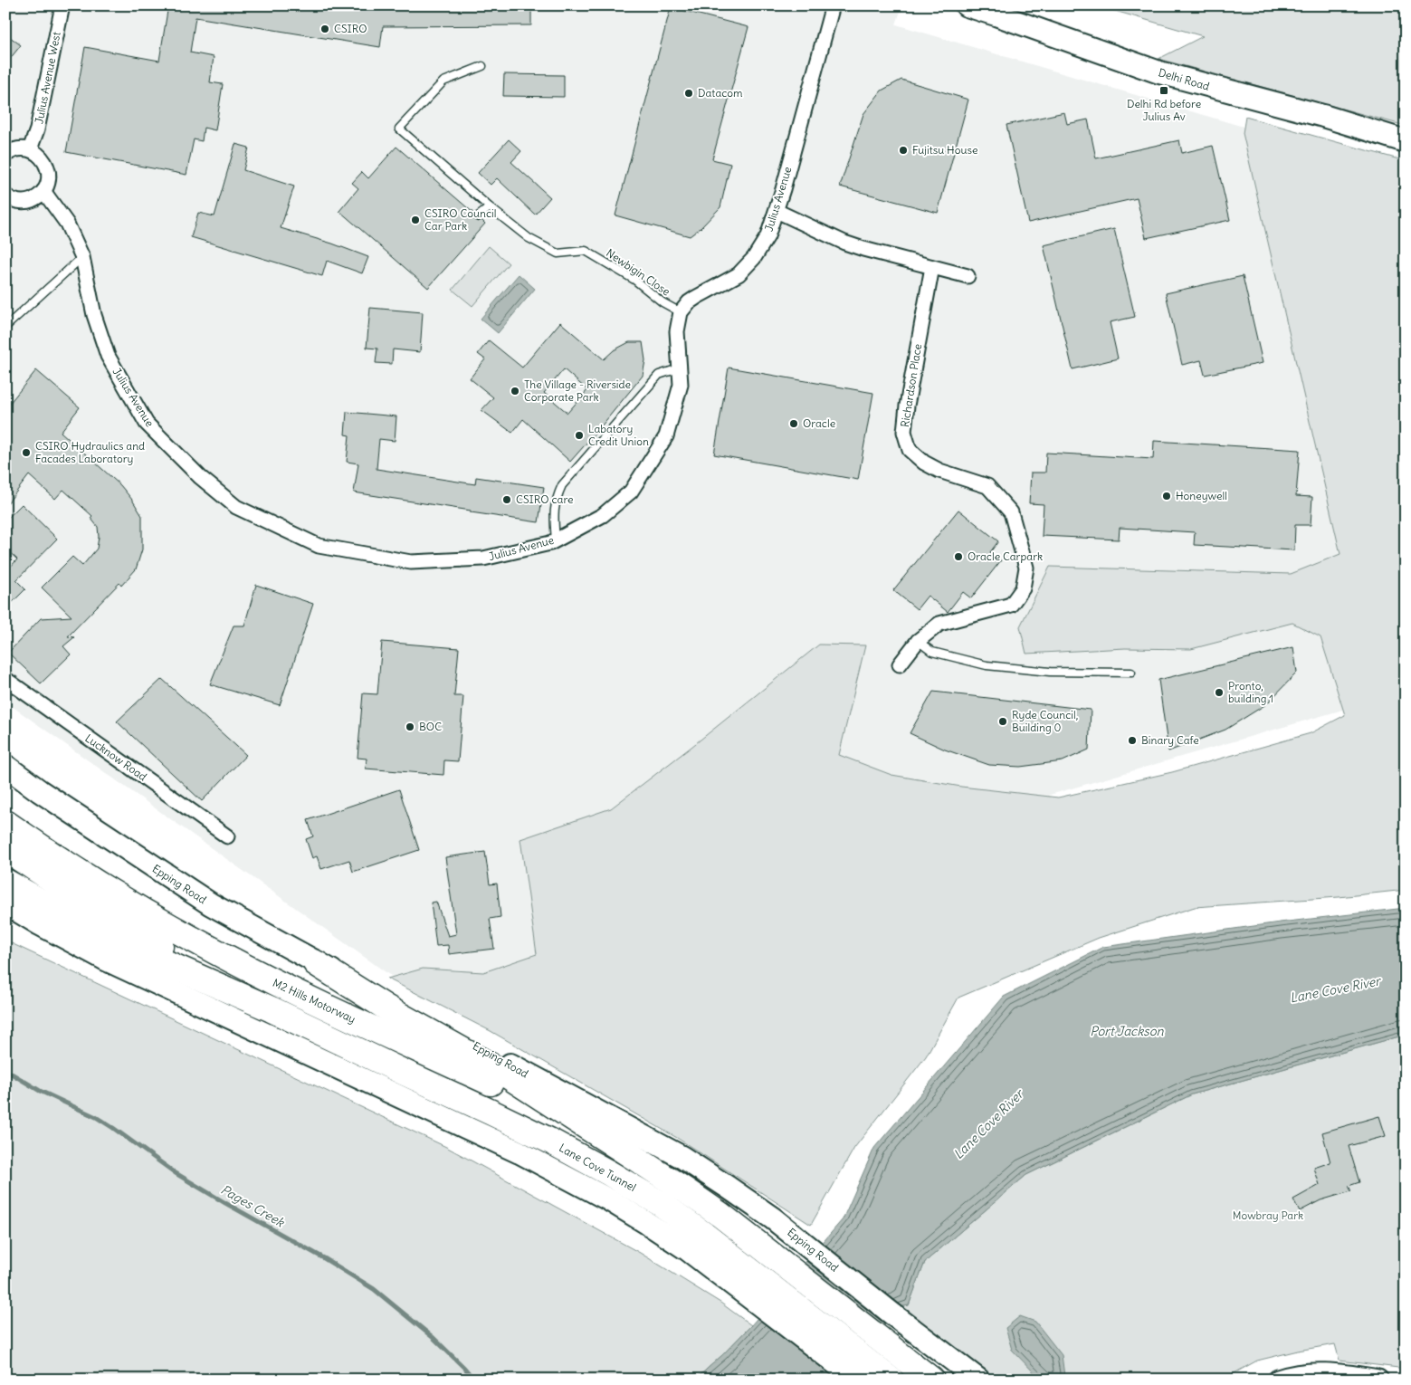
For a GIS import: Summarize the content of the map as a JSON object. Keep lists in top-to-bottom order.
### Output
{
  "streets": {
    "highway": ["M2 Hills Motorway", "Lane Cove Tunnel"],
    "main road": ["Delhi Road", "Epping Road"],
    "street": [
      "Julius Avenue West",
      "Julius Avenue",
      "Richardson Place",
      "Lucknow Road"
    ],
    "lane": ["Newbigin Close"]
  },
  "crossings": [
    ["Julius Avenue", "Newbigin Close"]
  ],
  "water": ["Lane Cove River", "Port Jackson", "Pages Creek"],
  "parks": ["Mowbray Park"],
  "places": {
    "other": [
      "CSIRO",
      "Datacom",
      "Fujitsu House",
      "CSIRO Council Car Park",
      "The Village - Riverside Corporate Park",
      "Oracle",
      "Labatory Credit Union",
      "CSIRO Hydraulics and Facades Laboratory",
      "Honeywell",
      "CSIRO care",
      "Oracle Carpark",
      "Pronto, building 1",
      "Ryde Council, Building 0",
      "BOC",
      "Binary Cafe"
    ],
    "transit": ["Delhi Rd before Julius Av"]
  }
}
